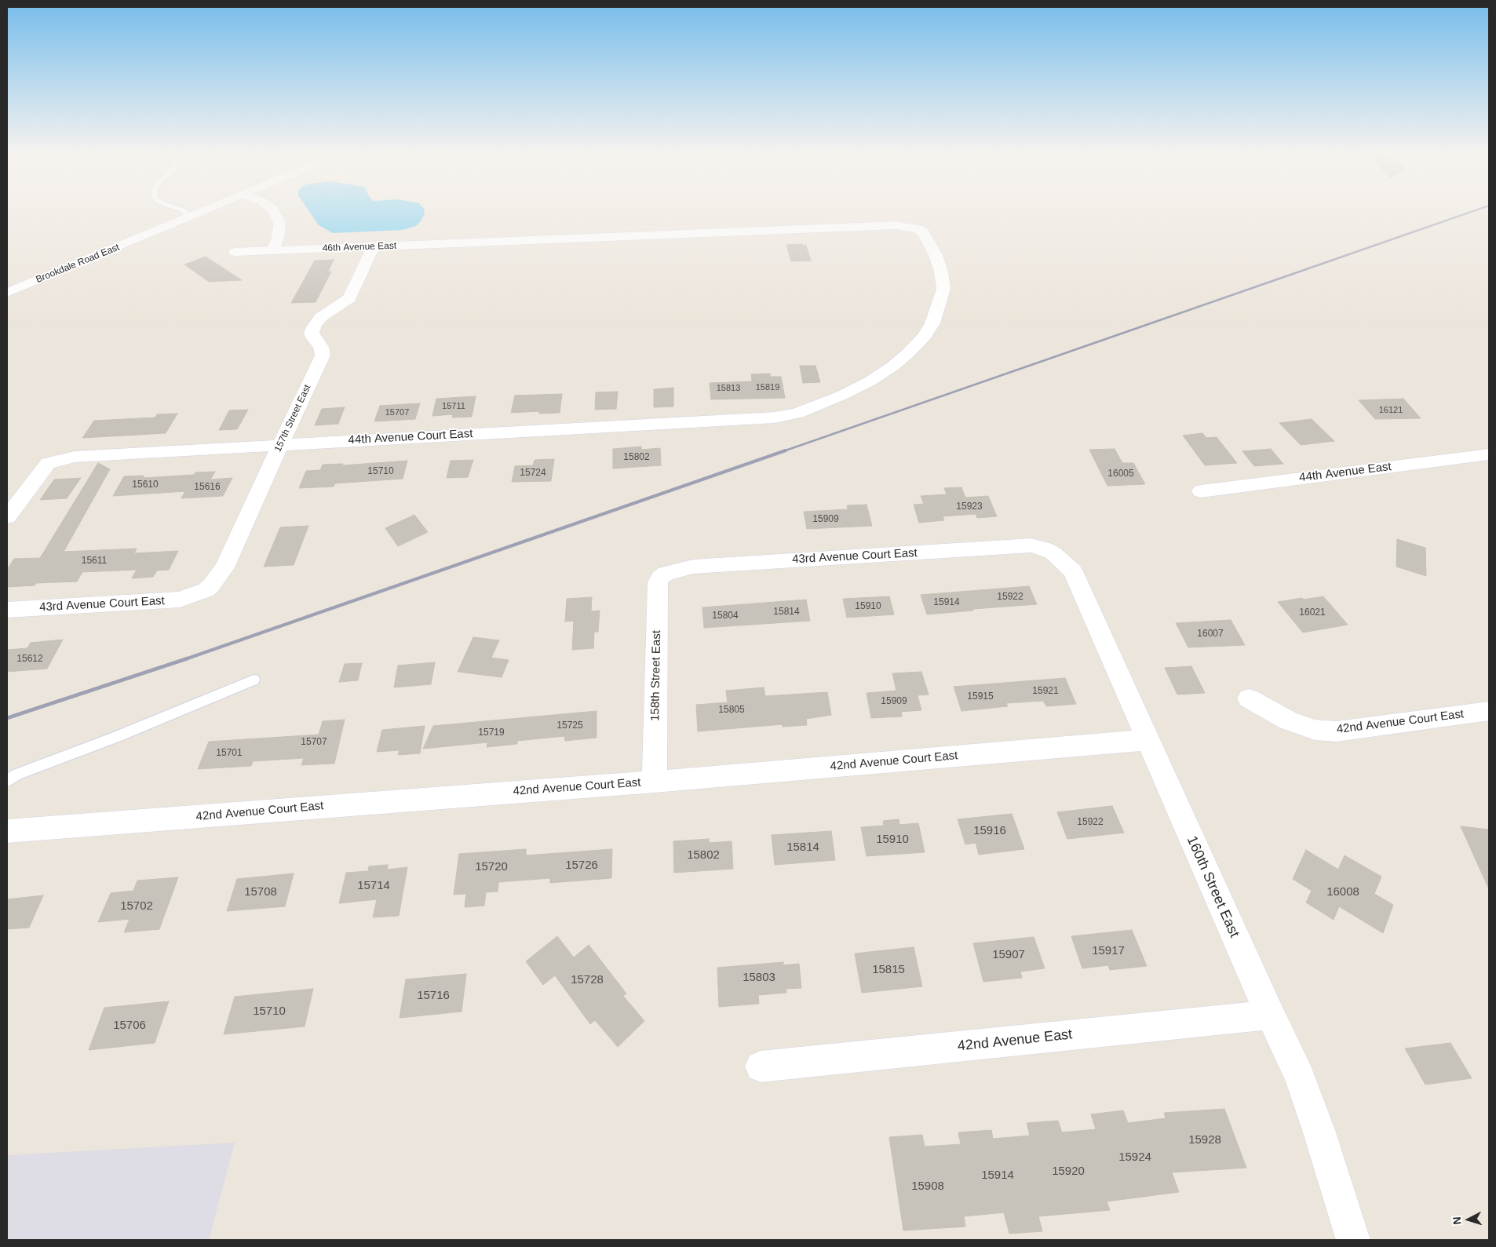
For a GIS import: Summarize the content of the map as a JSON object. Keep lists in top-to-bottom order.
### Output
{
  "streets": {
    "street": [
      "46th Avenue East",
      "Brookdale Road East",
      "157th Street East",
      "44th Avenue Court East",
      "44th Avenue East",
      "43rd Avenue Court East",
      "158th Street East",
      "42nd Avenue Court East",
      "160th Street East",
      "42nd Avenue East"
    ]
  },
  "crossings": [
    ["46th Avenue East", "157th Street East"],
    ["46th Avenue East", "44th Avenue Court East"],
    ["157th Street East", "44th Avenue Court East"],
    ["157th Street East", "43rd Avenue Court East"],
    ["43rd Avenue Court East", "158th Street East"],
    ["43rd Avenue Court East", "160th Street East"],
    ["158th Street East", "42nd Avenue Court East"],
    ["42nd Avenue Court East", "160th Street East"],
    ["160th Street East", "42nd Avenue East"]
  ],
  "house_numbers": [
    "15819",
    "15813",
    "15711",
    "16121",
    "15707",
    "15802",
    "15710",
    "15724",
    "16005",
    "15610",
    "15616",
    "15923",
    "15909",
    "15611",
    "15922",
    "15914",
    "15910",
    "15814",
    "16021",
    "15804",
    "16007",
    "15612",
    "15921",
    "15915",
    "15909",
    "15805",
    "15725",
    "15719",
    "15707",
    "15701",
    "15922",
    "15916",
    "15910",
    "15814",
    "15802",
    "15726",
    "15720",
    "15714",
    "15708",
    "16008",
    "15702",
    "15917",
    "15907",
    "15815",
    "15803",
    "15728",
    "15716",
    "15710",
    "15706",
    "15928",
    "15924",
    "15920",
    "15914",
    "15908"
  ],
  "north": "left"
}
